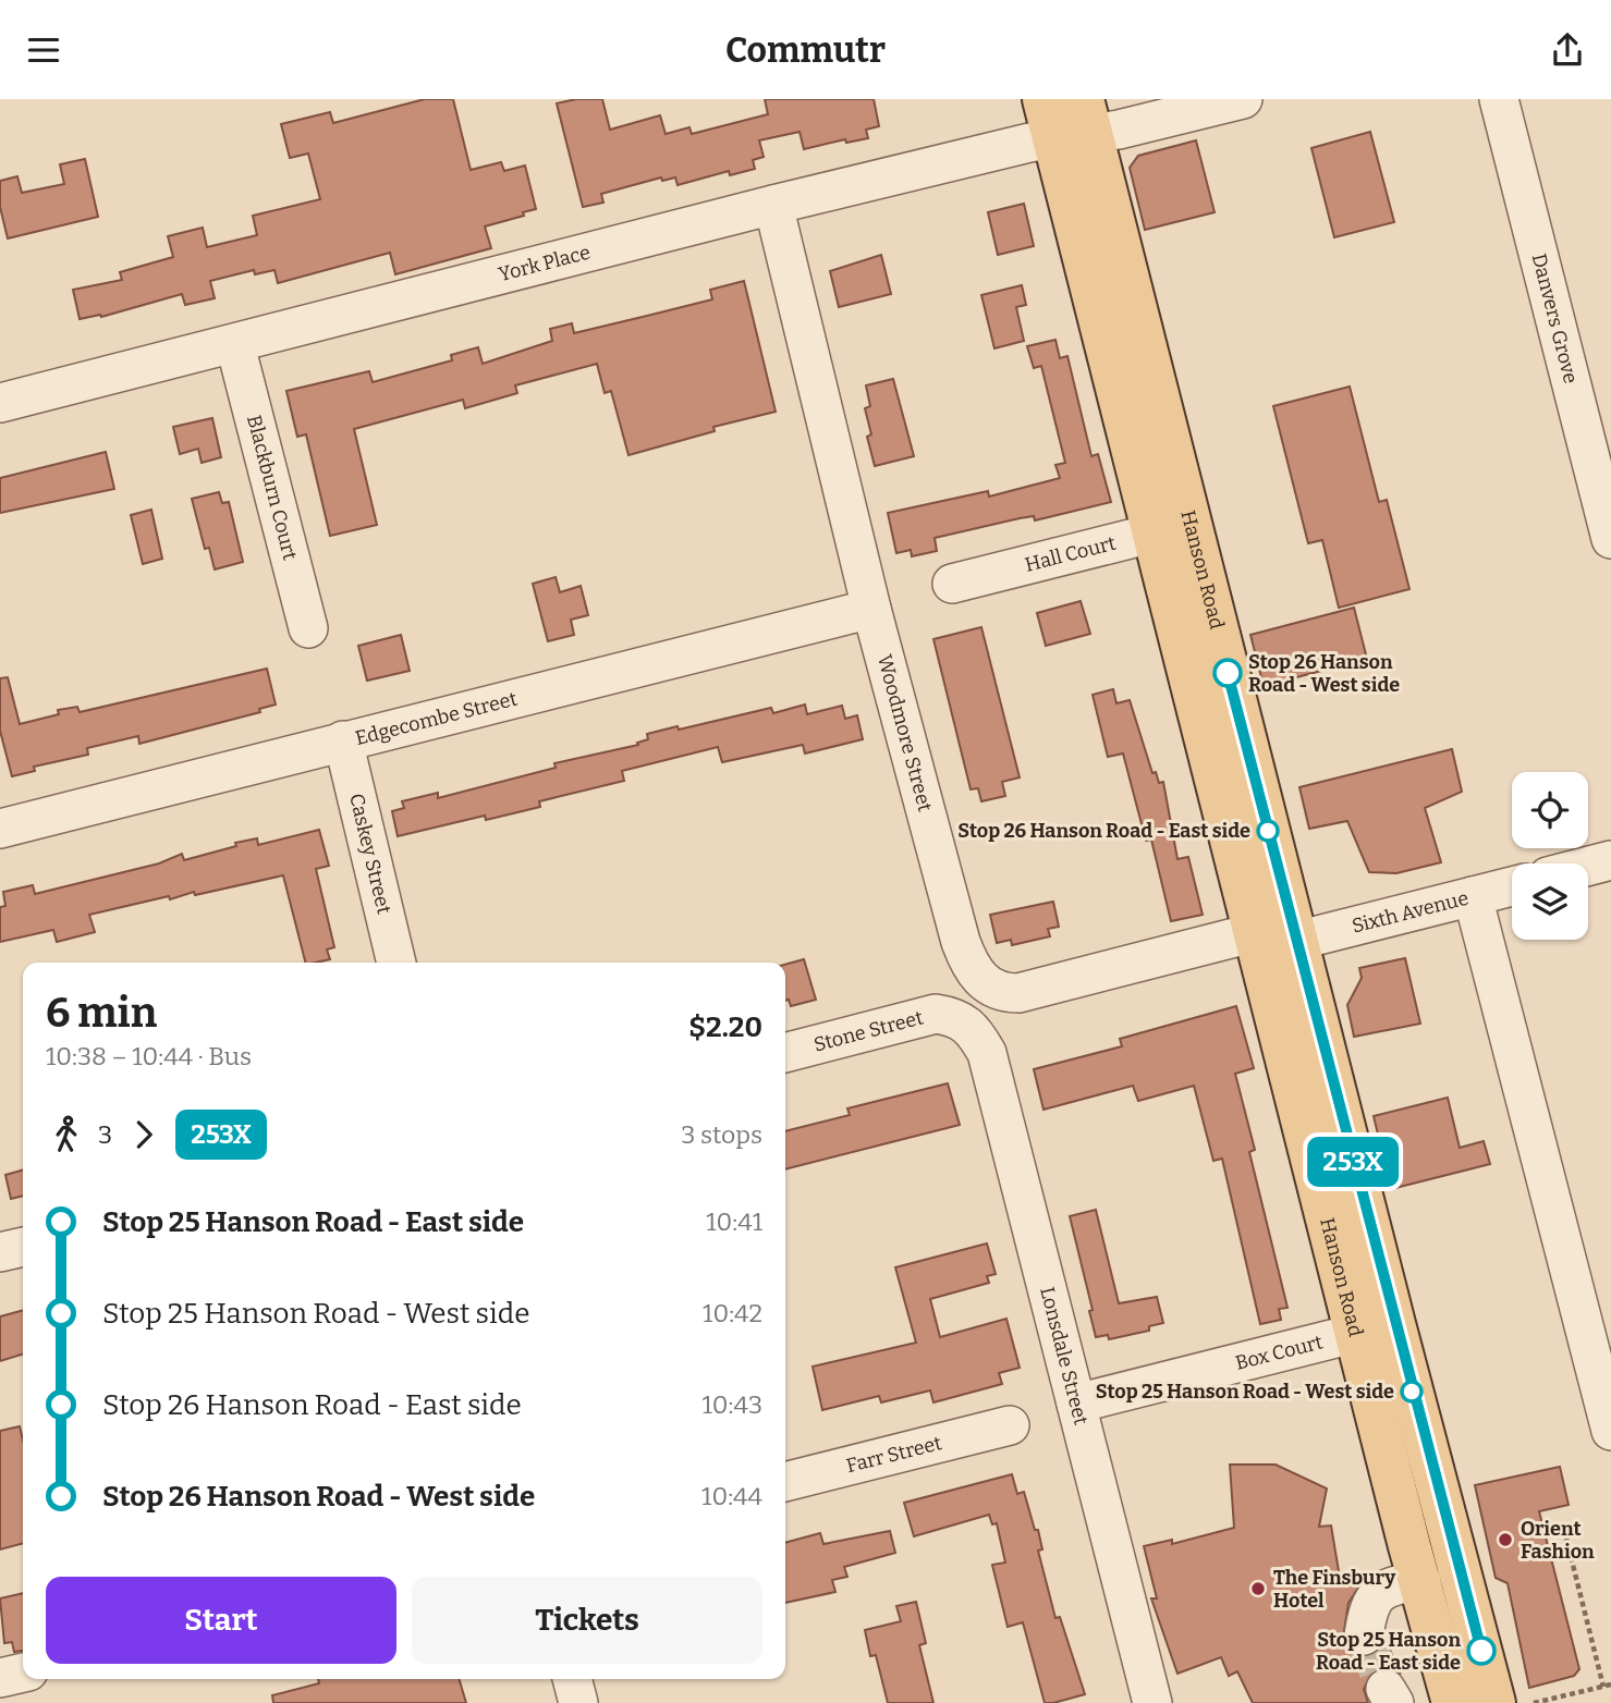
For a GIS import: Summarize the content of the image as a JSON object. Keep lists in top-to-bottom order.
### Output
{
  "streets": {
    "main road": ["Hanson Road"],
    "street": [
      "York Place",
      "Danvers Grove",
      "Blackburn Court",
      "Hall Court",
      "Edgecombe Street",
      "Woodmore Street",
      "Caskey Street",
      "Sixth Avenue",
      "Stone Street",
      "Box Court",
      "Lonsdale Street",
      "Farr Street"
    ]
  },
  "crossings": [
    ["York Place", "Blackburn Court"],
    ["York Place", "Hanson Road"],
    ["York Place", "Woodmore Street"],
    ["Hall Court", "Hanson Road"],
    ["Hanson Road", "Woodmore Street"],
    ["Hanson Road", "Sixth Avenue"],
    ["Hanson Road", "Box Court"],
    ["Edgecombe Street", "Woodmore Street"],
    ["Edgecombe Street", "Caskey Street"],
    ["Stone Street", "Lonsdale Street"],
    ["Box Court", "Lonsdale Street"]
  ],
  "places": [
    "Stop 26 Hanson Road - West side",
    "Stop 26 Hanson Road - East side",
    "Stop 25 Hanson Road - West side",
    "Orient Fashion",
    "The Finsbury Hotel",
    "Stop 25 Hanson Road - East side"
  ],
  "lines": ["bus line 253X"],
  "page": {
    "header": "Commutr",
    "on_map": "253X",
    "heading": ["6 min", "10:38 – 10:44 · Bus", "$2.20"],
    "legs": ["3", "253X", "3 stops"],
    "list": [
      {
        "name": "Stop 25 Hanson Road - East side",
        "value": "10:41"
      },
      {
        "name": "Stop 25 Hanson Road - West side",
        "value": "10:42"
      },
      {
        "name": "Stop 26 Hanson Road - East side",
        "value": "10:43"
      },
      {
        "name": "Stop 26 Hanson Road - West side",
        "value": "10:44"
      }
    ],
    "buttons": ["Start", "Tickets"]
  }
}
